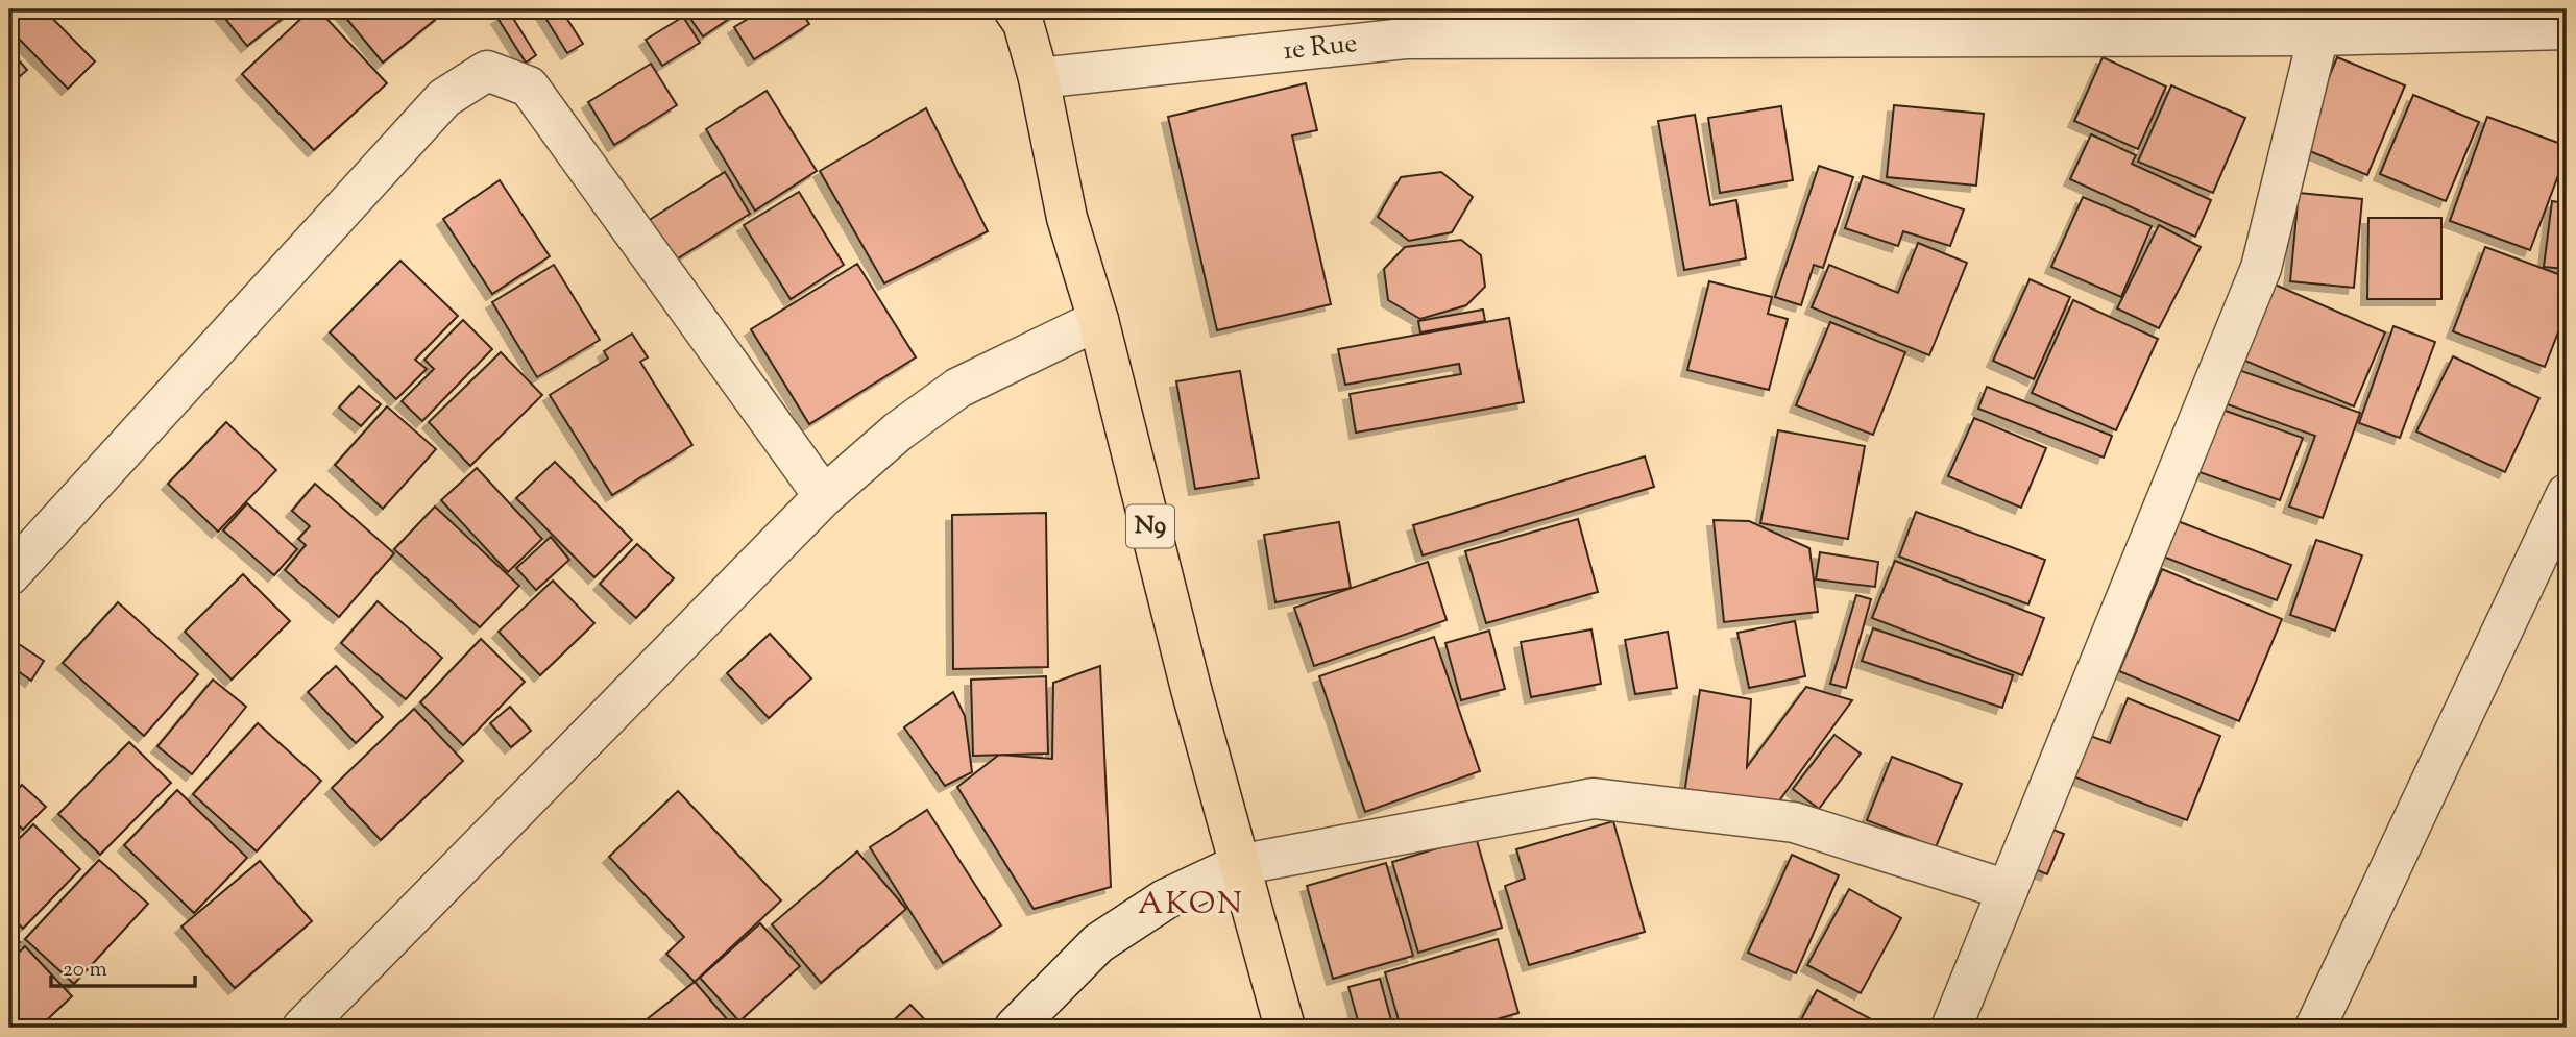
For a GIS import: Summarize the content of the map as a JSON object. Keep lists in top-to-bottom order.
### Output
{
  "streets": {
    "highway": ["N9"],
    "street": ["1e Rue"]
  },
  "crossings": [
    ["1e Rue", "N9"]
  ],
  "districts": ["AKON"],
  "scale_bar": "20 m"
}
